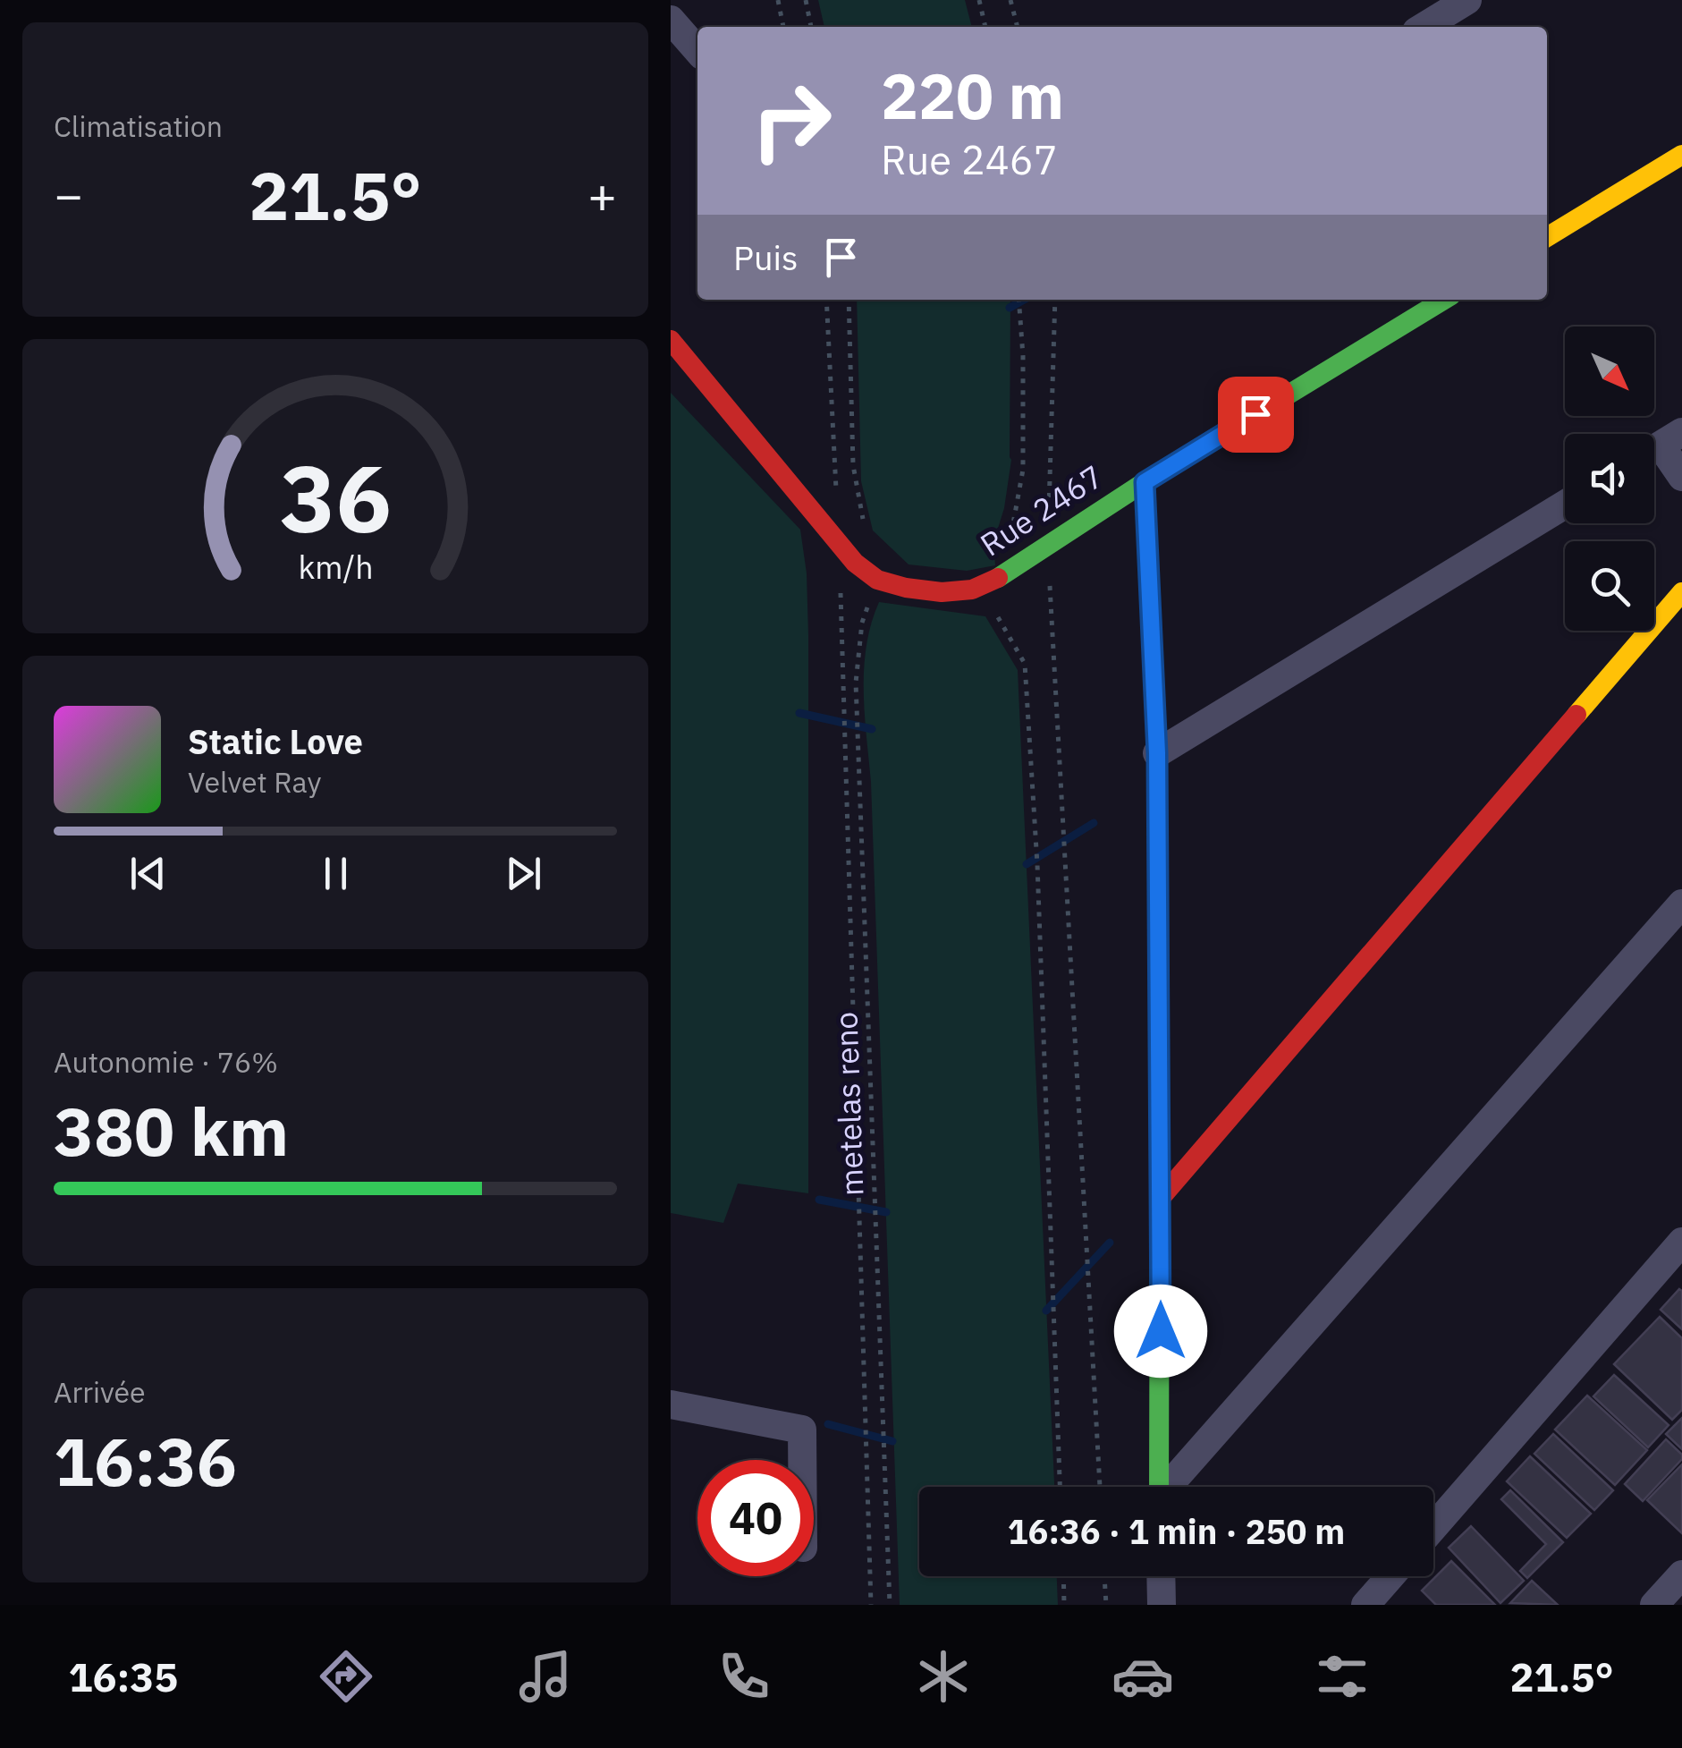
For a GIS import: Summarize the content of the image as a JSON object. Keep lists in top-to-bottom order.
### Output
{
  "streets": {
    "street": ["Rue 2467"],
    "path": ["metelas reno"]
  },
  "north": "bottom right",
  "page": {
    "tile": [
      "Climatisation",
      ["Autonomie · 76%", "380 km"],
      ["Arrivée", "16:36"]
    ],
    "turn": ["220 m", "Rue 2467"],
    "heat": ["−", "21.5°", "+"],
    "then": "Puis",
    "song": ["Static Love", "Velvet Ray"],
    "limit": "40",
    "trip": "16:36 · 1 min · 250 m",
    "tabs": ["16:35", "21.5°"],
    "gauge": ["36", "km/h"]
  }
}
